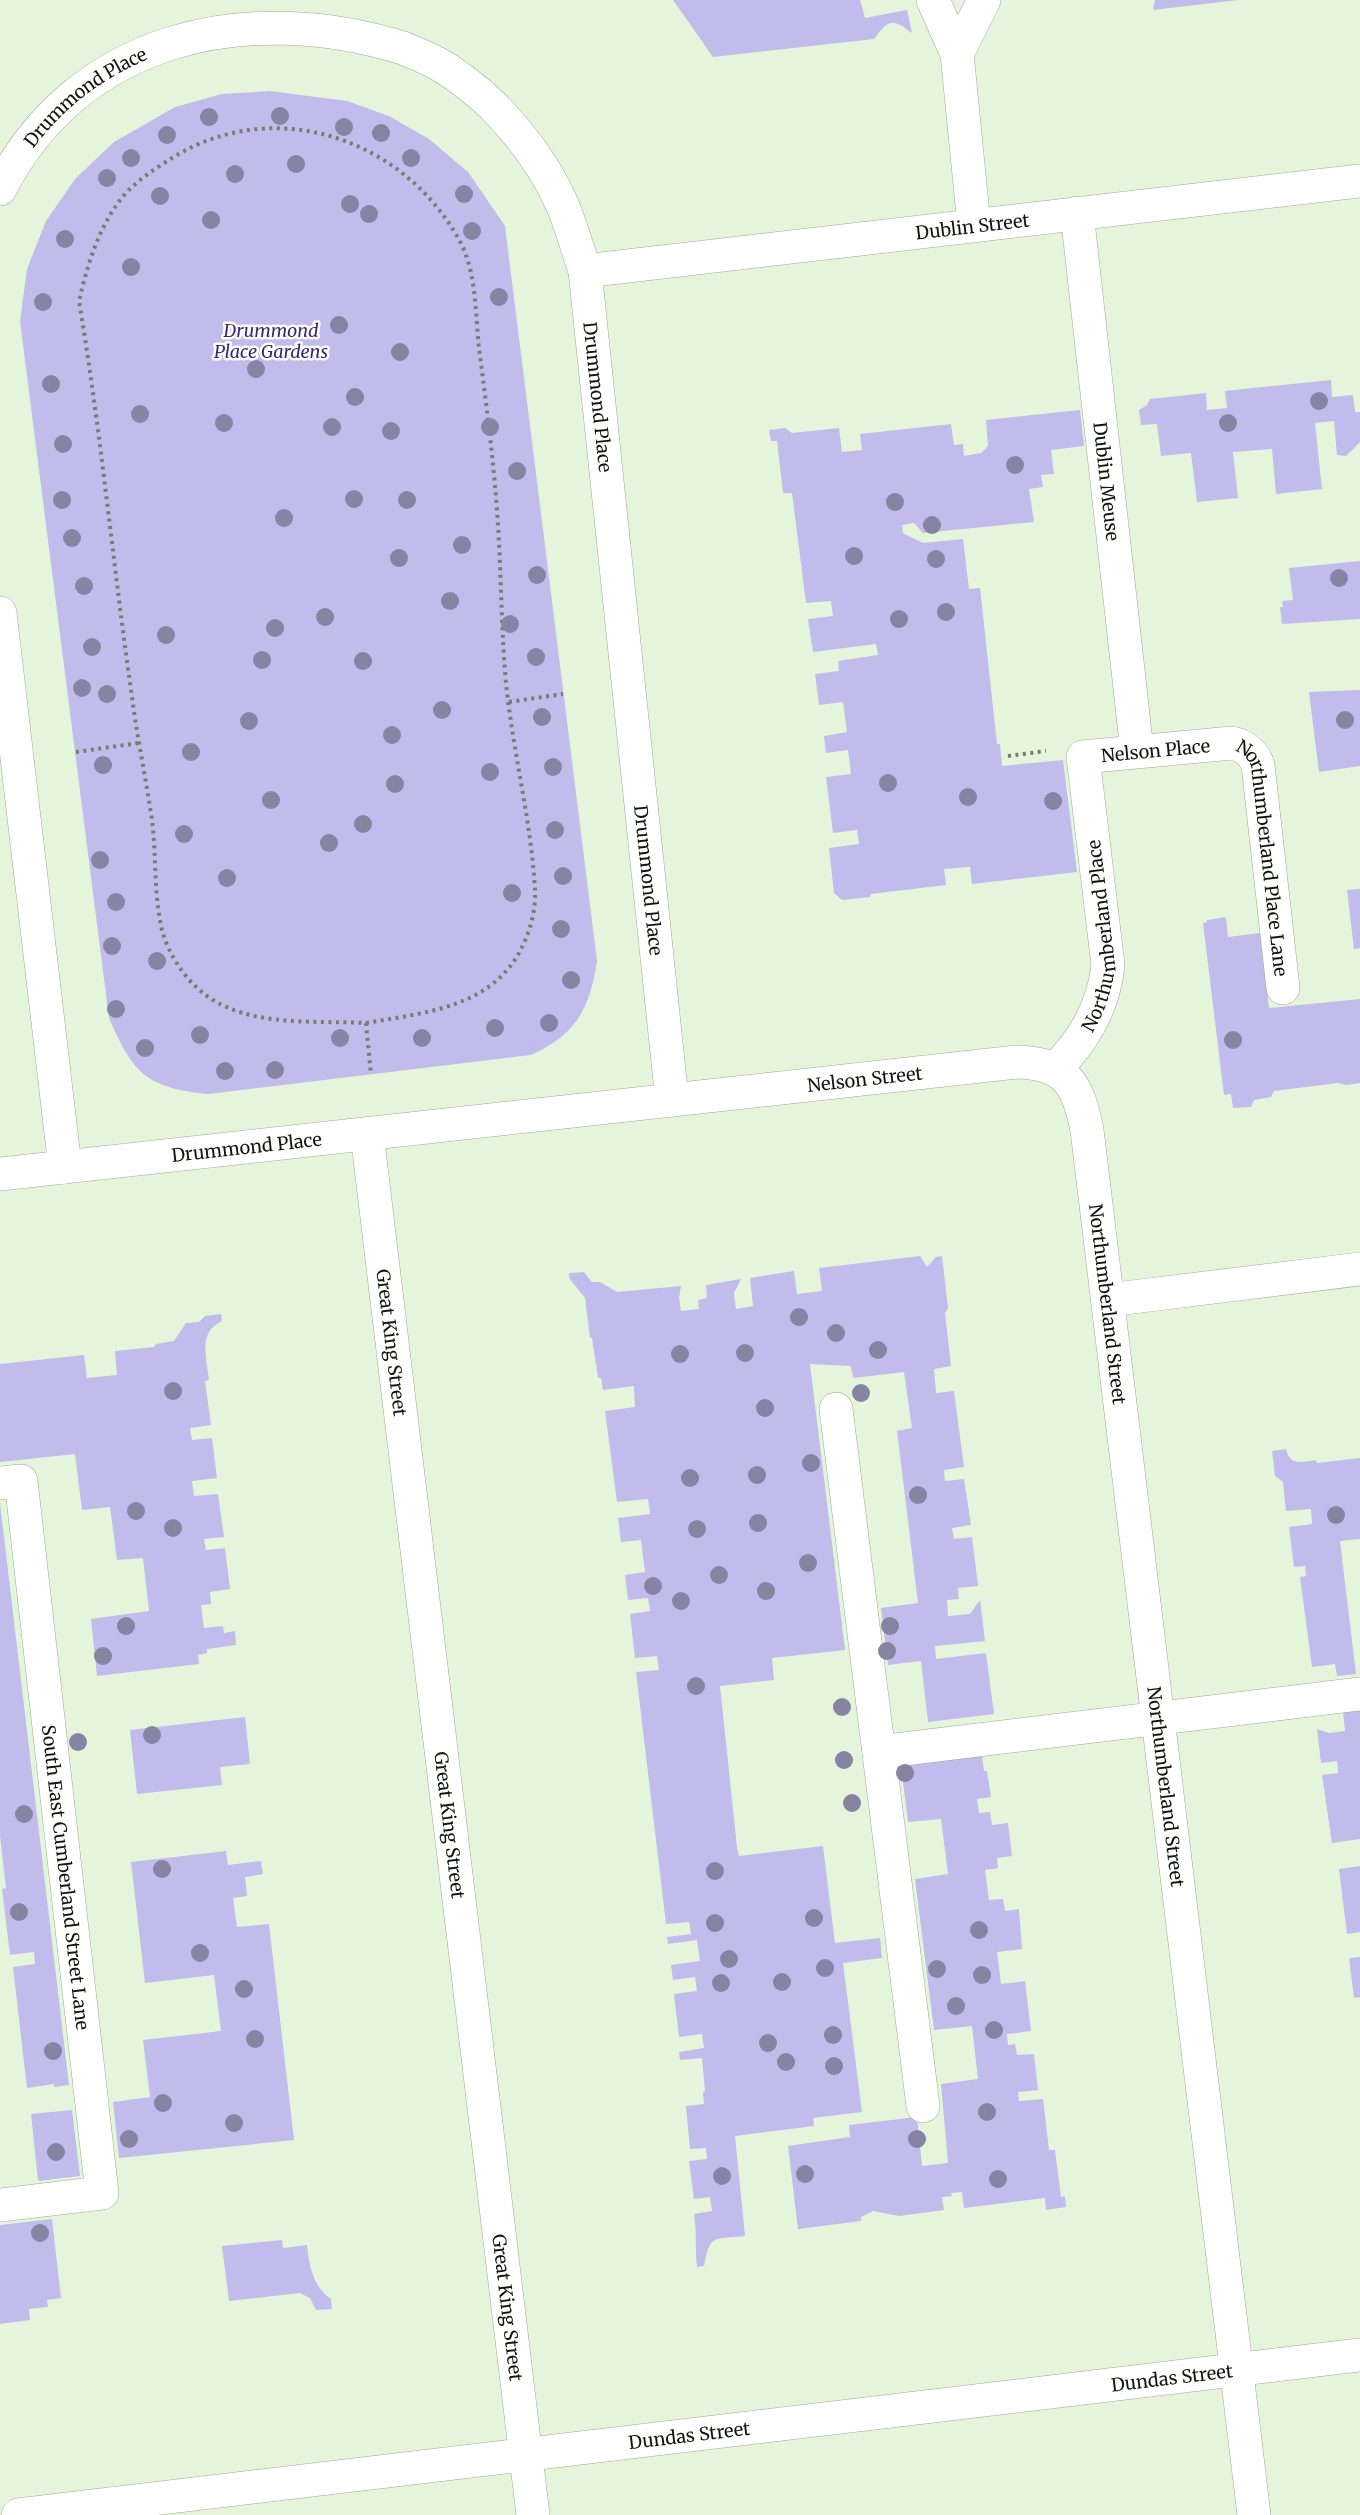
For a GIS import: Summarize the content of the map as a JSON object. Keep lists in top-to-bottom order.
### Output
{
  "streets": {
    "street": [
      "Drummond Place",
      "Dublin Street",
      "Dublin Meuse",
      "Nelson Place",
      "Northumberland Place Lane",
      "Northumberland Place",
      "Nelson Street",
      "Northumberland Street",
      "Great King Street",
      "South East Cumberland Street Lane",
      "Dundas Street"
    ]
  },
  "crossings": [
    ["Drummond Place", "Dublin Street"],
    ["Drummond Place", "Nelson Street"],
    ["Drummond Place", "Great King Street"],
    ["Dublin Street", "Dublin Meuse"],
    ["Dublin Meuse", "Nelson Place"],
    ["Nelson Place", "Northumberland Place Lane"],
    ["Nelson Place", "Northumberland Place"],
    ["Northumberland Place", "Nelson Street"],
    ["Northumberland Place", "Northumberland Street"],
    ["Nelson Street", "Northumberland Street"],
    ["Northumberland Street", "Dundas Street"],
    ["Great King Street", "Dundas Street"]
  ],
  "parks": ["Drummond Place Gardens"]
}
